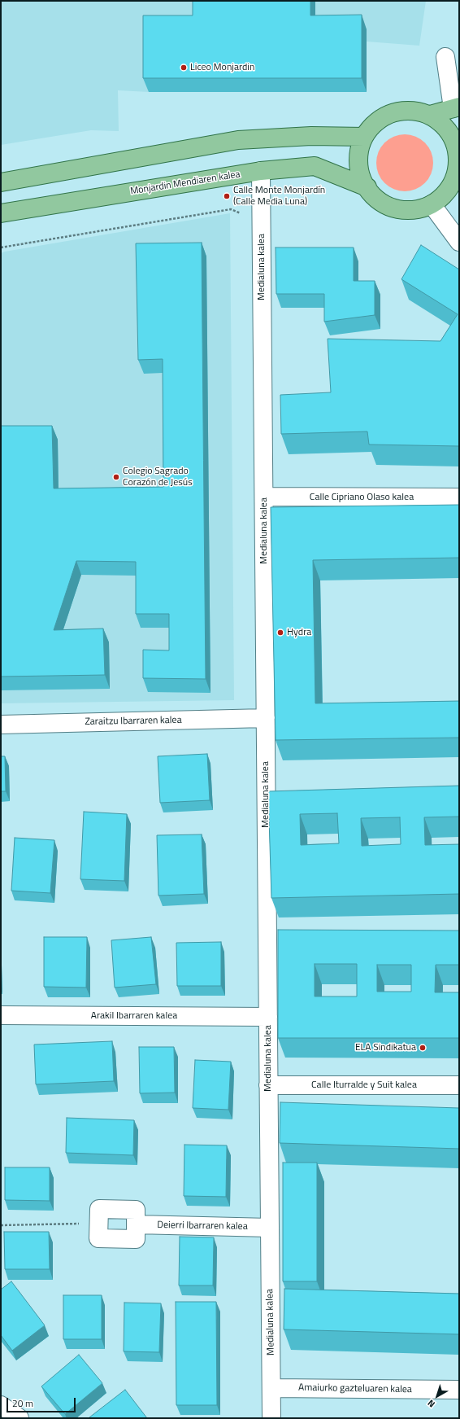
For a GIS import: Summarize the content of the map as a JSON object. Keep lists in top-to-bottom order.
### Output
{
  "streets": {
    "main road": ["Monjardin Mendiaren kalea"],
    "street": [
      "Medialuna kalea",
      "Calle Cipriano Olaso kalea",
      "Zaraitzu Ibarraren kalea",
      "Arakil Ibarraren kalea",
      "Calle Iturralde y Suit kalea",
      "Deierri Ibarraren kalea",
      "Amaiurko gazteluaren kalea"
    ]
  },
  "crossings": [
    ["Monjardin Mendiaren kalea", "Medialuna kalea"],
    ["Medialuna kalea", "Calle Cipriano Olaso kalea"],
    ["Medialuna kalea", "Zaraitzu Ibarraren kalea"],
    ["Medialuna kalea", "Arakil Ibarraren kalea"],
    ["Medialuna kalea", "Calle Iturralde y Suit kalea"],
    ["Medialuna kalea", "Deierri Ibarraren kalea"],
    ["Medialuna kalea", "Amaiurko gazteluaren kalea"]
  ],
  "places": [
    "Liceo Monjardin",
    "Calle Monte Monjardín (Calle Media Luna)",
    "Colegio Sagrado Corazón de Jesús",
    "Hydra",
    "ELA Sindikatua"
  ],
  "scale_bar": "20 m",
  "north": "bottom left"
}
